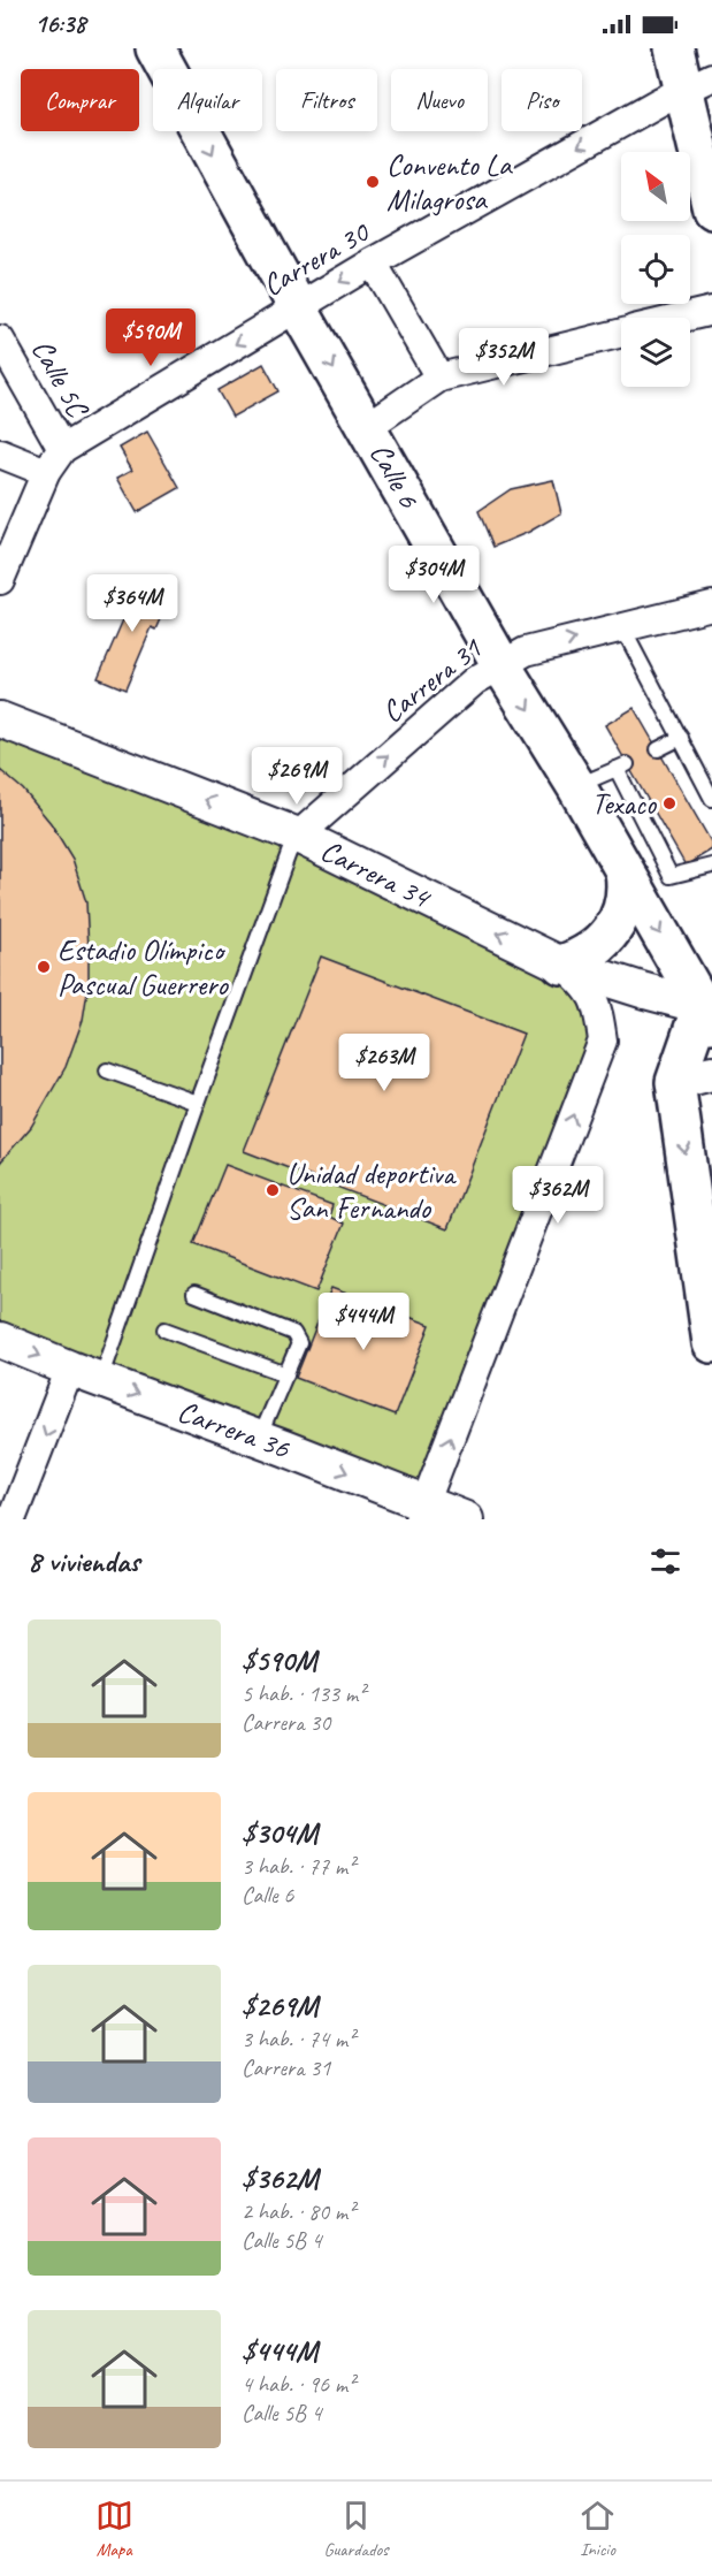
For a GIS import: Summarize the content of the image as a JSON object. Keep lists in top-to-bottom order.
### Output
{
  "streets": {
    "main road": ["Calle 6"],
    "street": [
      "Carrera 30",
      "Calle 5C",
      "Carrera 31",
      "Carrera 34",
      "Carrera 36"
    ]
  },
  "crossings": [
    ["Carrera 30", "Calle 5C"],
    ["Carrera 30", "Calle 6"],
    ["Calle 6", "Carrera 31"],
    ["Calle 6", "Carrera 34"],
    ["Carrera 31", "Carrera 34"]
  ],
  "one_way": [
    "Calle 6",
    "Carrera 31",
    "Carrera 34",
    "Carrera 36"
  ],
  "places": [
    "Convento La Milagrosa",
    "Texaco",
    "Estadio Olímpico Pascual Guerrero",
    "Unidad deportiva San Fernando"
  ],
  "north": "top left",
  "page": {
    "status": "16:38",
    "chip": [
      "Comprar",
      "Alquilar",
      "Filtros",
      "Nuevo",
      "Piso"
    ],
    "price": [
      "$590M",
      "$352M",
      "$304M",
      "$364M",
      "$269M",
      "$263M",
      "$362M",
      "$444M"
    ],
    "heading": "8 viviendas",
    "list": [
      {
        "name": "$590M",
        "note": "5 hab. · 133 m² · Carrera 30"
      },
      {
        "name": "$304M",
        "note": "3 hab. · 77 m² · Calle 6"
      },
      {
        "name": "$269M",
        "note": "3 hab. · 74 m² · Carrera 31"
      },
      {
        "name": "$362M",
        "note": "2 hab. · 80 m² · Calle 5B 4"
      },
      {
        "name": "$444M",
        "note": "4 hab. · 96 m² · Calle 5B 4"
      }
    ],
    "tabs": ["Mapa", "Guardados", "Inicio"]
  }
}
